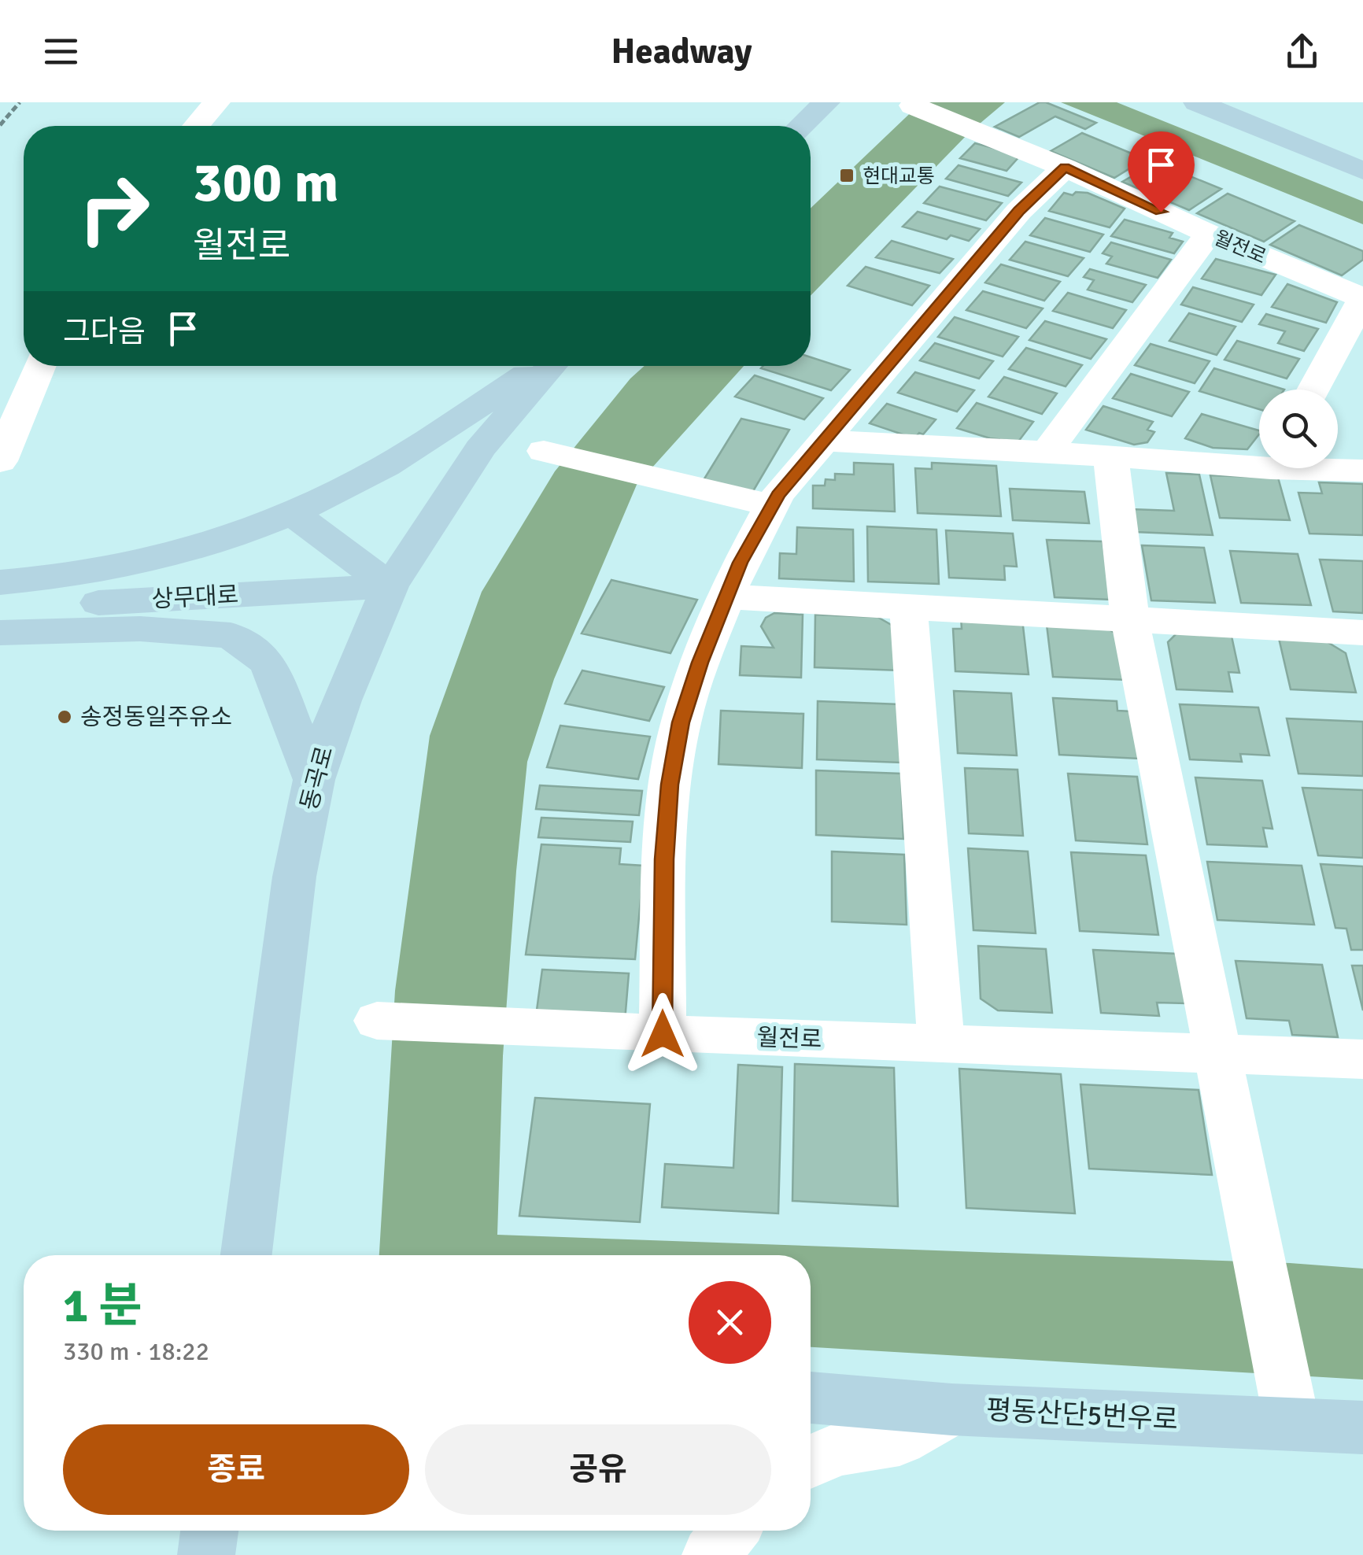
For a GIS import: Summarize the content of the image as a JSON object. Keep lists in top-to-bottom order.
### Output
{
  "streets": {
    "main road": ["상무대로", "동곡로", "평동산단5번우로"],
    "street": ["월전로"]
  },
  "crossings": [
    ["상무대로", "동곡로"]
  ],
  "places": {
    "transit": ["현대교통"],
    "other": ["송정동일주유소"]
  },
  "page": {
    "header": "Headway",
    "turn": ["300 m", "월전로"],
    "then": "그다음",
    "heading": ["1 분", "330 m · 18:22"],
    "buttons": ["종료", "공유"]
  }
}
